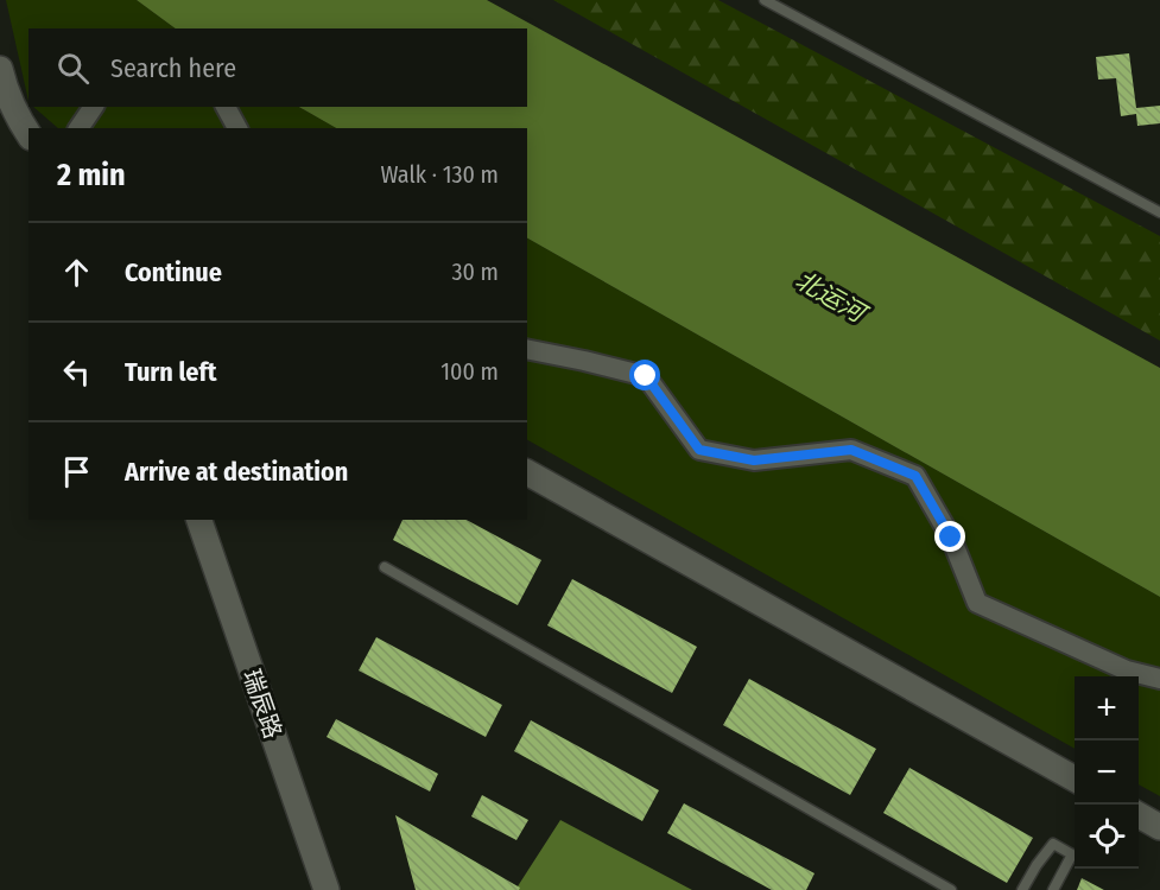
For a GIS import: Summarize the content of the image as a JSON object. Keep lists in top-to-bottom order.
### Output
{
  "streets": {
    "street": ["瑞辰路"]
  },
  "water": ["北运河"],
  "page": {
    "search": "Search here",
    "heading": ["2 min", "Walk · 130 m"],
    "list": [
      ["Continue", "30 m"],
      ["Turn left", "100 m"],
      "Arrive at destination"
    ],
    "map_buttons": ["+", "−"]
  }
}
